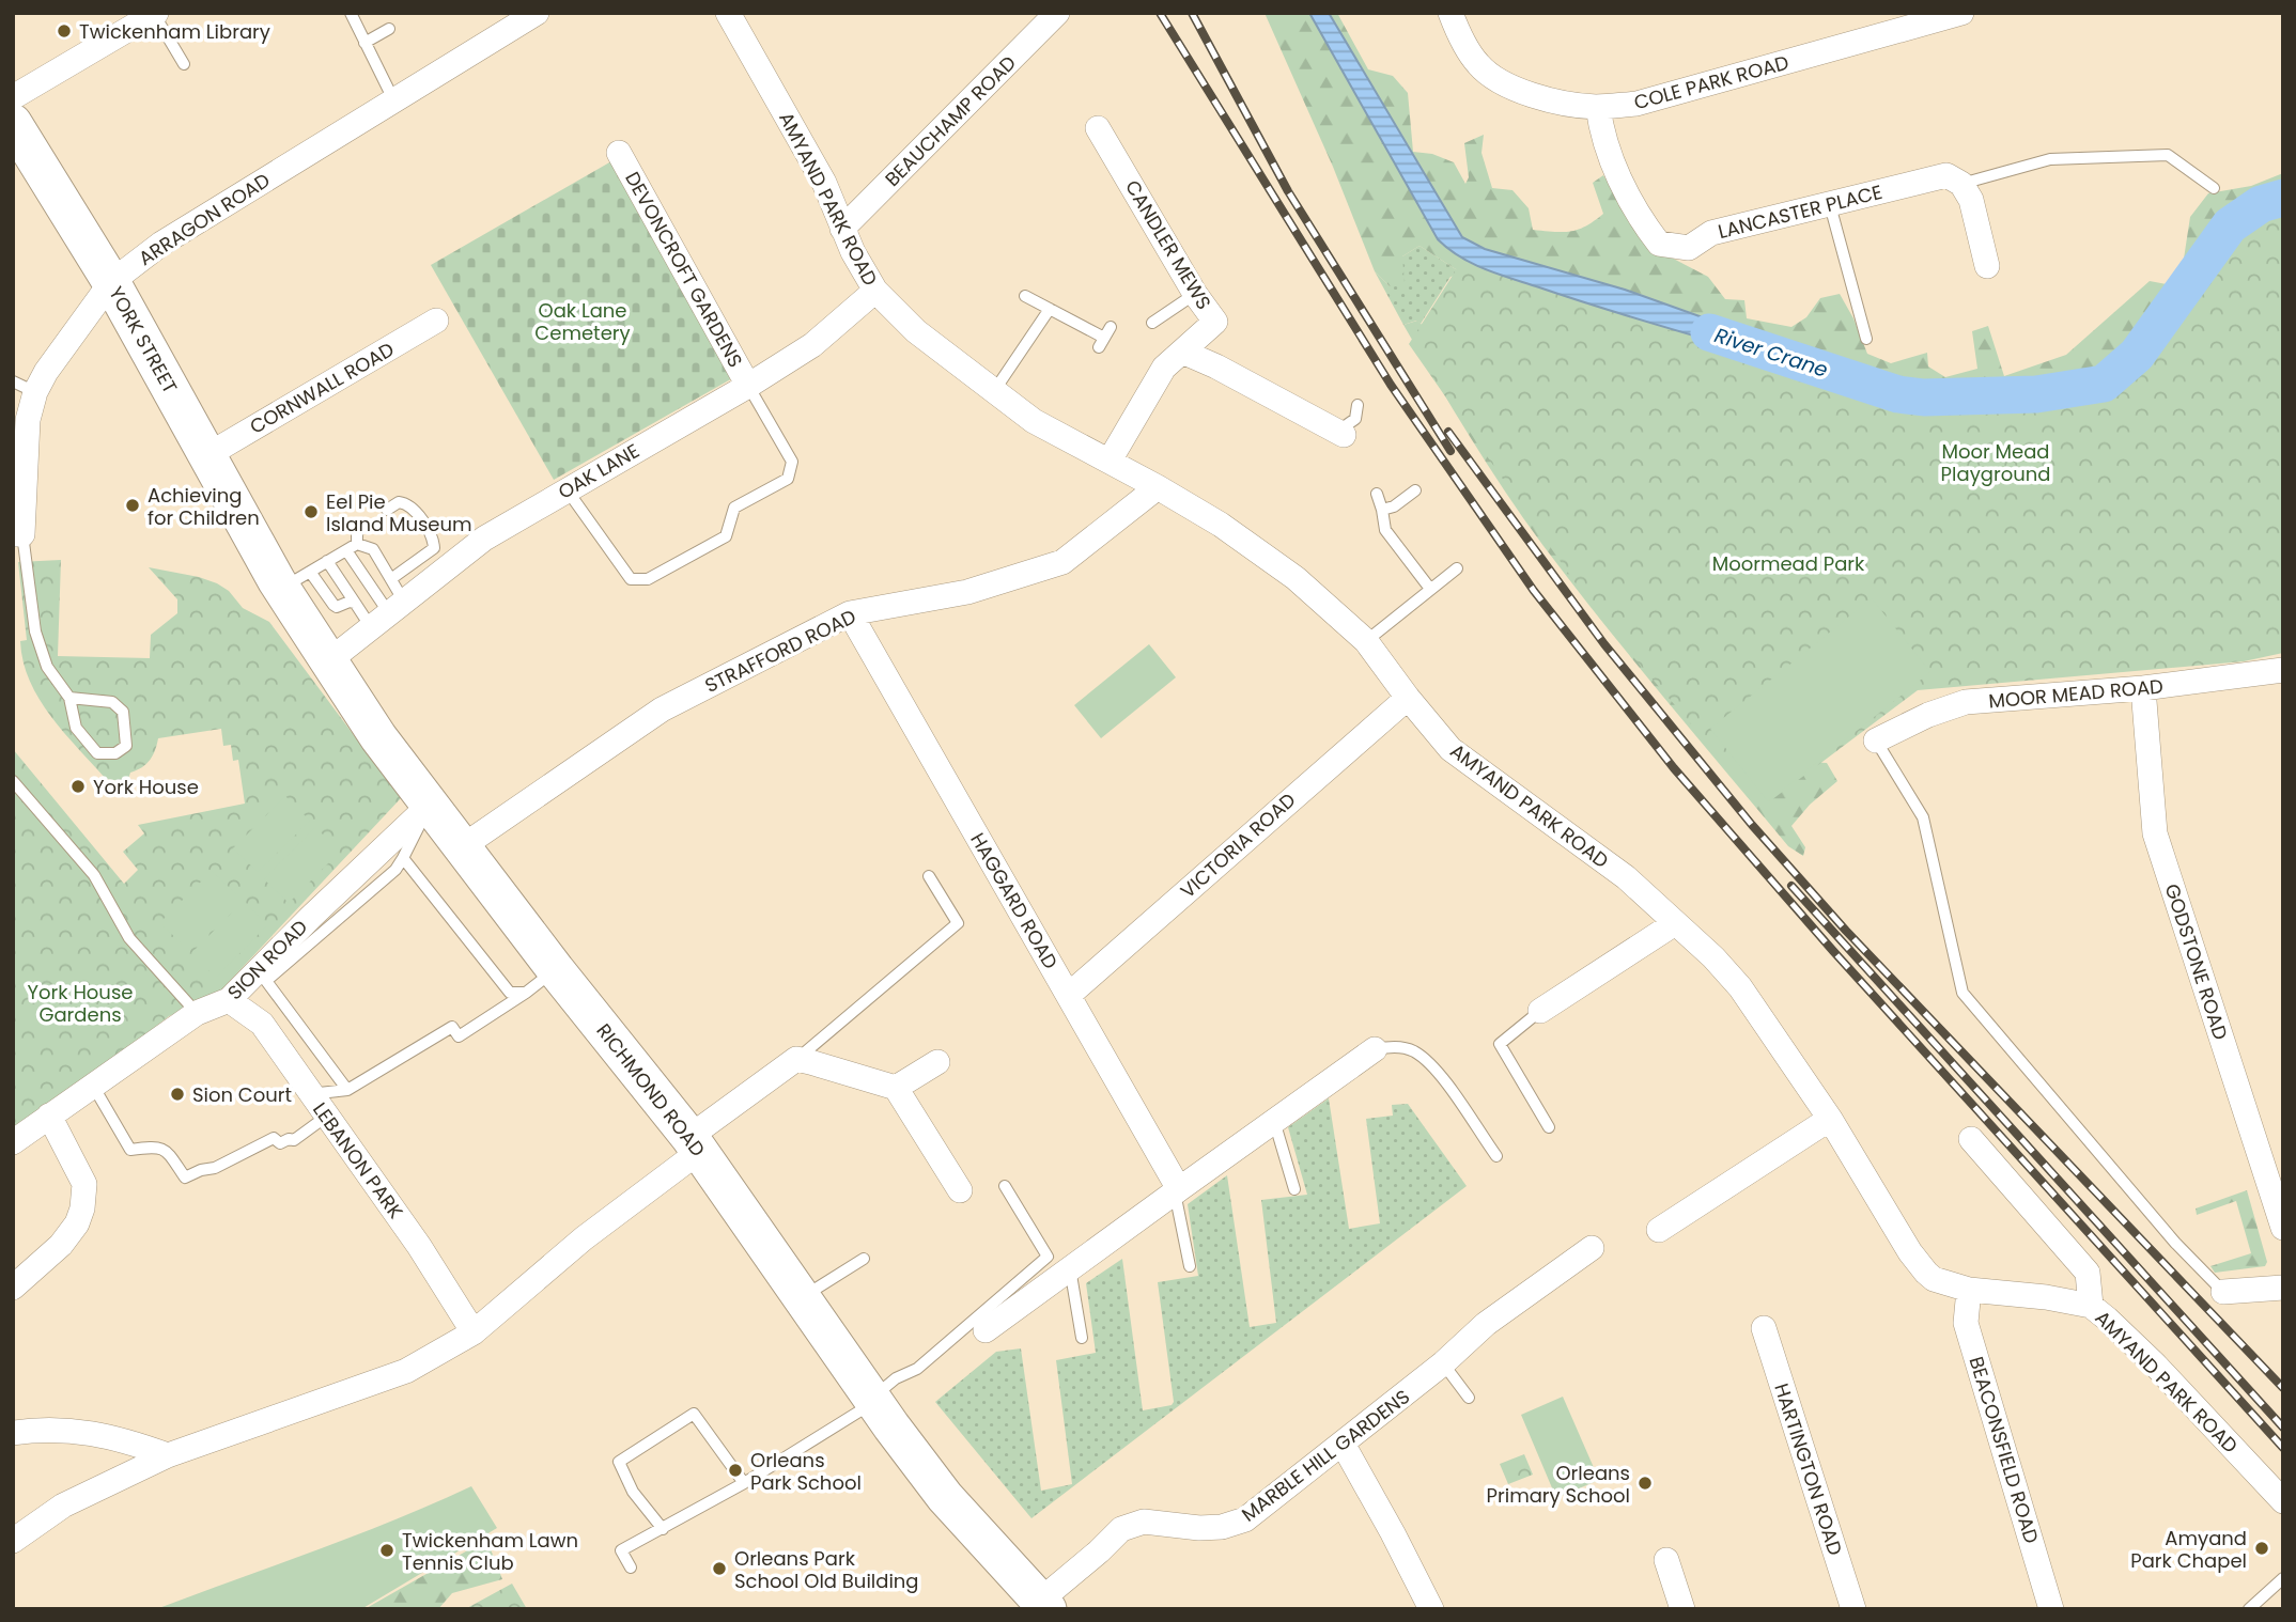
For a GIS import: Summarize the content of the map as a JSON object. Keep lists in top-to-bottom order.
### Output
{
  "streets": {
    "main road": ["YORK STREET", "RICHMOND ROAD"],
    "street": [
      "COLE PARK ROAD",
      "BEAUCHAMP ROAD",
      "AMYAND PARK ROAD",
      "LANCASTER PLACE",
      "ARRAGON ROAD",
      "CANDLER MEWS",
      "DEVONCROFT GARDENS",
      "CORNWALL ROAD",
      "OAK LANE",
      "STRAFFORD ROAD",
      "MOOR MEAD ROAD",
      "VICTORIA ROAD",
      "HAGGARD ROAD",
      "SION ROAD",
      "GODSTONE ROAD",
      "LEBANON PARK",
      "BEACONSFIELD ROAD",
      "MARBLE HILL GARDENS",
      "HARTINGTON ROAD"
    ]
  },
  "crossings": [
    ["COLE PARK ROAD", "LANCASTER PLACE"],
    ["BEAUCHAMP ROAD", "AMYAND PARK ROAD"],
    ["AMYAND PARK ROAD", "CANDLER MEWS"],
    ["AMYAND PARK ROAD", "OAK LANE"],
    ["AMYAND PARK ROAD", "STRAFFORD ROAD"],
    ["AMYAND PARK ROAD", "VICTORIA ROAD"],
    ["AMYAND PARK ROAD", "BEACONSFIELD ROAD"],
    ["ARRAGON ROAD", "YORK STREET"],
    ["DEVONCROFT GARDENS", "OAK LANE"],
    ["YORK STREET", "CORNWALL ROAD"],
    ["YORK STREET", "RICHMOND ROAD"],
    ["OAK LANE", "RICHMOND ROAD"],
    ["STRAFFORD ROAD", "HAGGARD ROAD"],
    ["STRAFFORD ROAD", "RICHMOND ROAD"],
    ["MOOR MEAD ROAD", "GODSTONE ROAD"],
    ["VICTORIA ROAD", "HAGGARD ROAD"],
    ["SION ROAD", "RICHMOND ROAD"],
    ["SION ROAD", "LEBANON PARK"],
    ["RICHMOND ROAD", "MARBLE HILL GARDENS"]
  ],
  "water": ["River Crane"],
  "parks": [
    "Oak Lane Cemetery",
    "Moor Mead Playground",
    "Moormead Park",
    "York House Gardens"
  ],
  "places": [
    "Twickenham Library",
    "Achieving for Children",
    "Eel Pie Island Museum",
    "York House",
    "Sion Court",
    "Orleans Park School",
    "Orleans Primary School",
    "Amyand Park Chapel",
    "Twickenham Lawn Tennis Club",
    "Orleans Park School Old Building"
  ]
}
